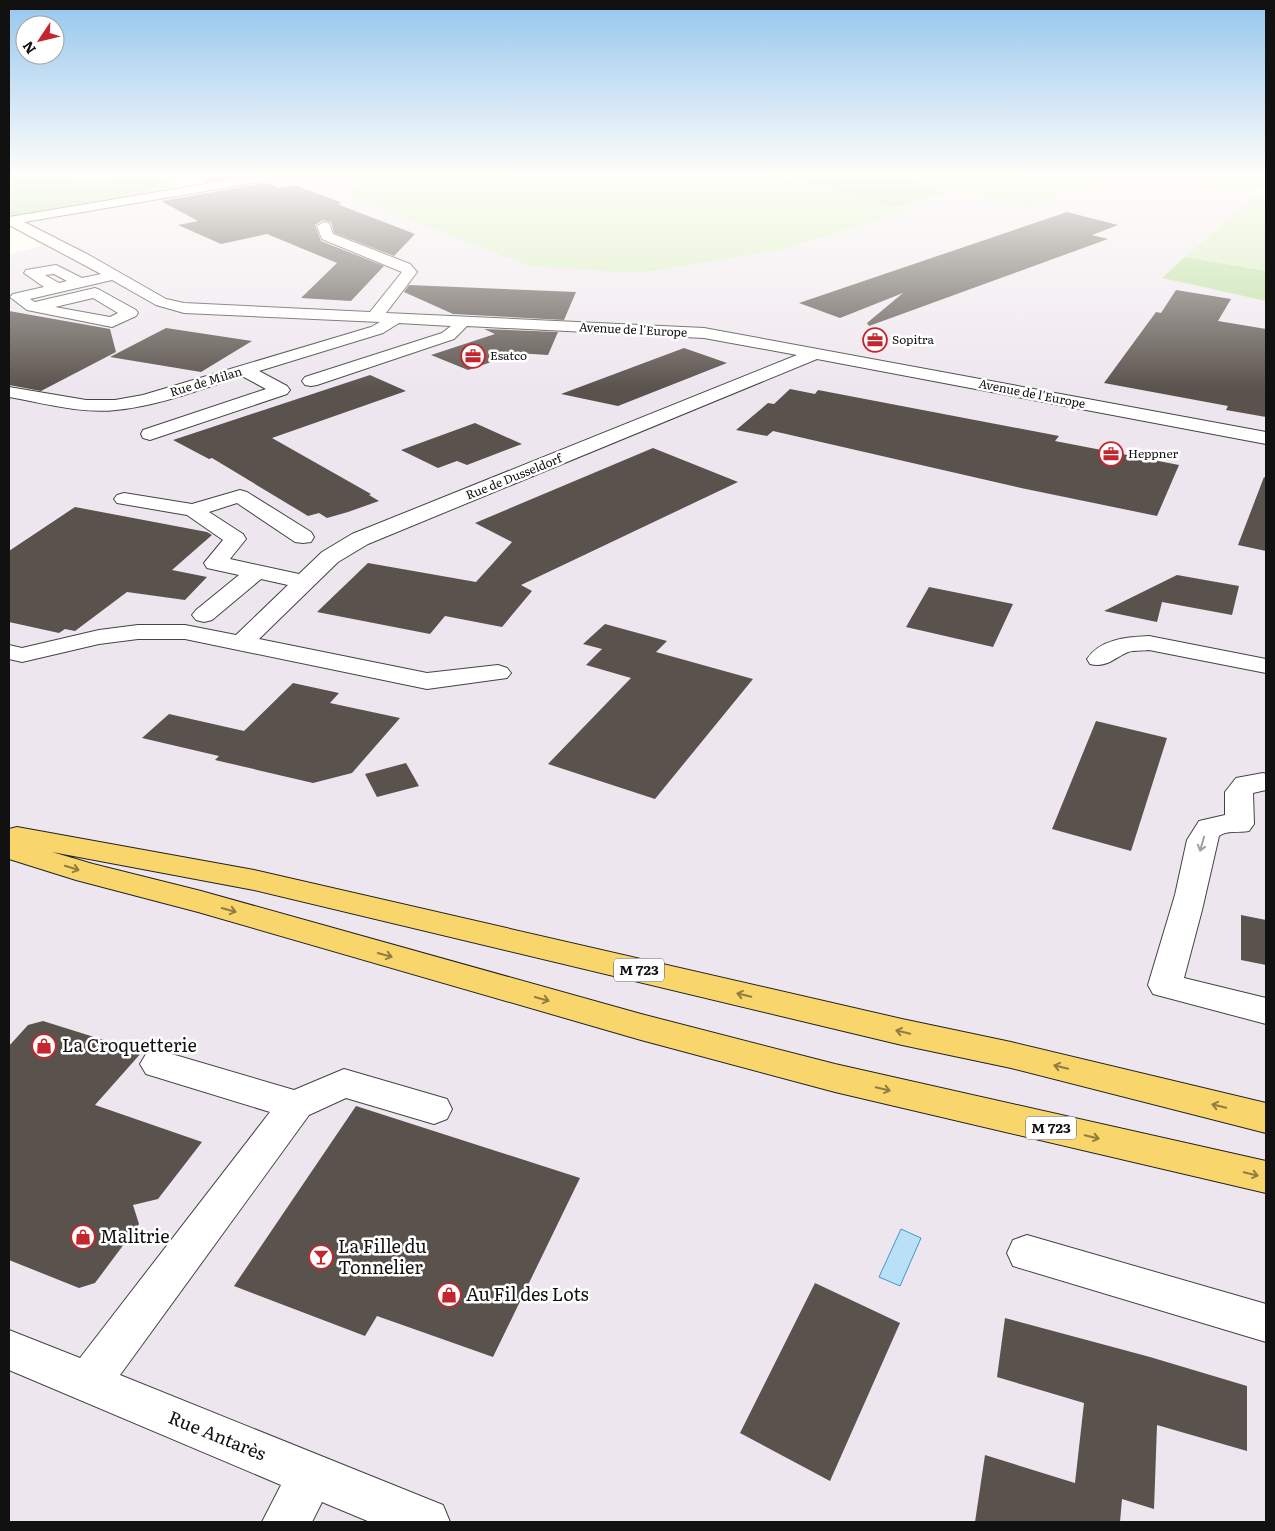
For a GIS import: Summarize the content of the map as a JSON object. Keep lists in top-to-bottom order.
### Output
{
  "streets": {
    "main road": ["M 723"],
    "street": [
      "Avenue de l'Europe",
      "Rue de Milan",
      "Rue de Dusseldorf",
      "Rue Antarès"
    ]
  },
  "crossings": [
    ["Avenue de l'Europe", "Rue de Milan"],
    ["Avenue de l'Europe", "Rue de Dusseldorf"]
  ],
  "places": {
    "office": ["Sopitra", "Esatco", "Heppner"],
    "shop": ["La Croquetterie", "Malitrie", "Au Fil des Lots"],
    "bar": ["La Fille du Tonnelier"]
  },
  "north": "bottom left"
}
